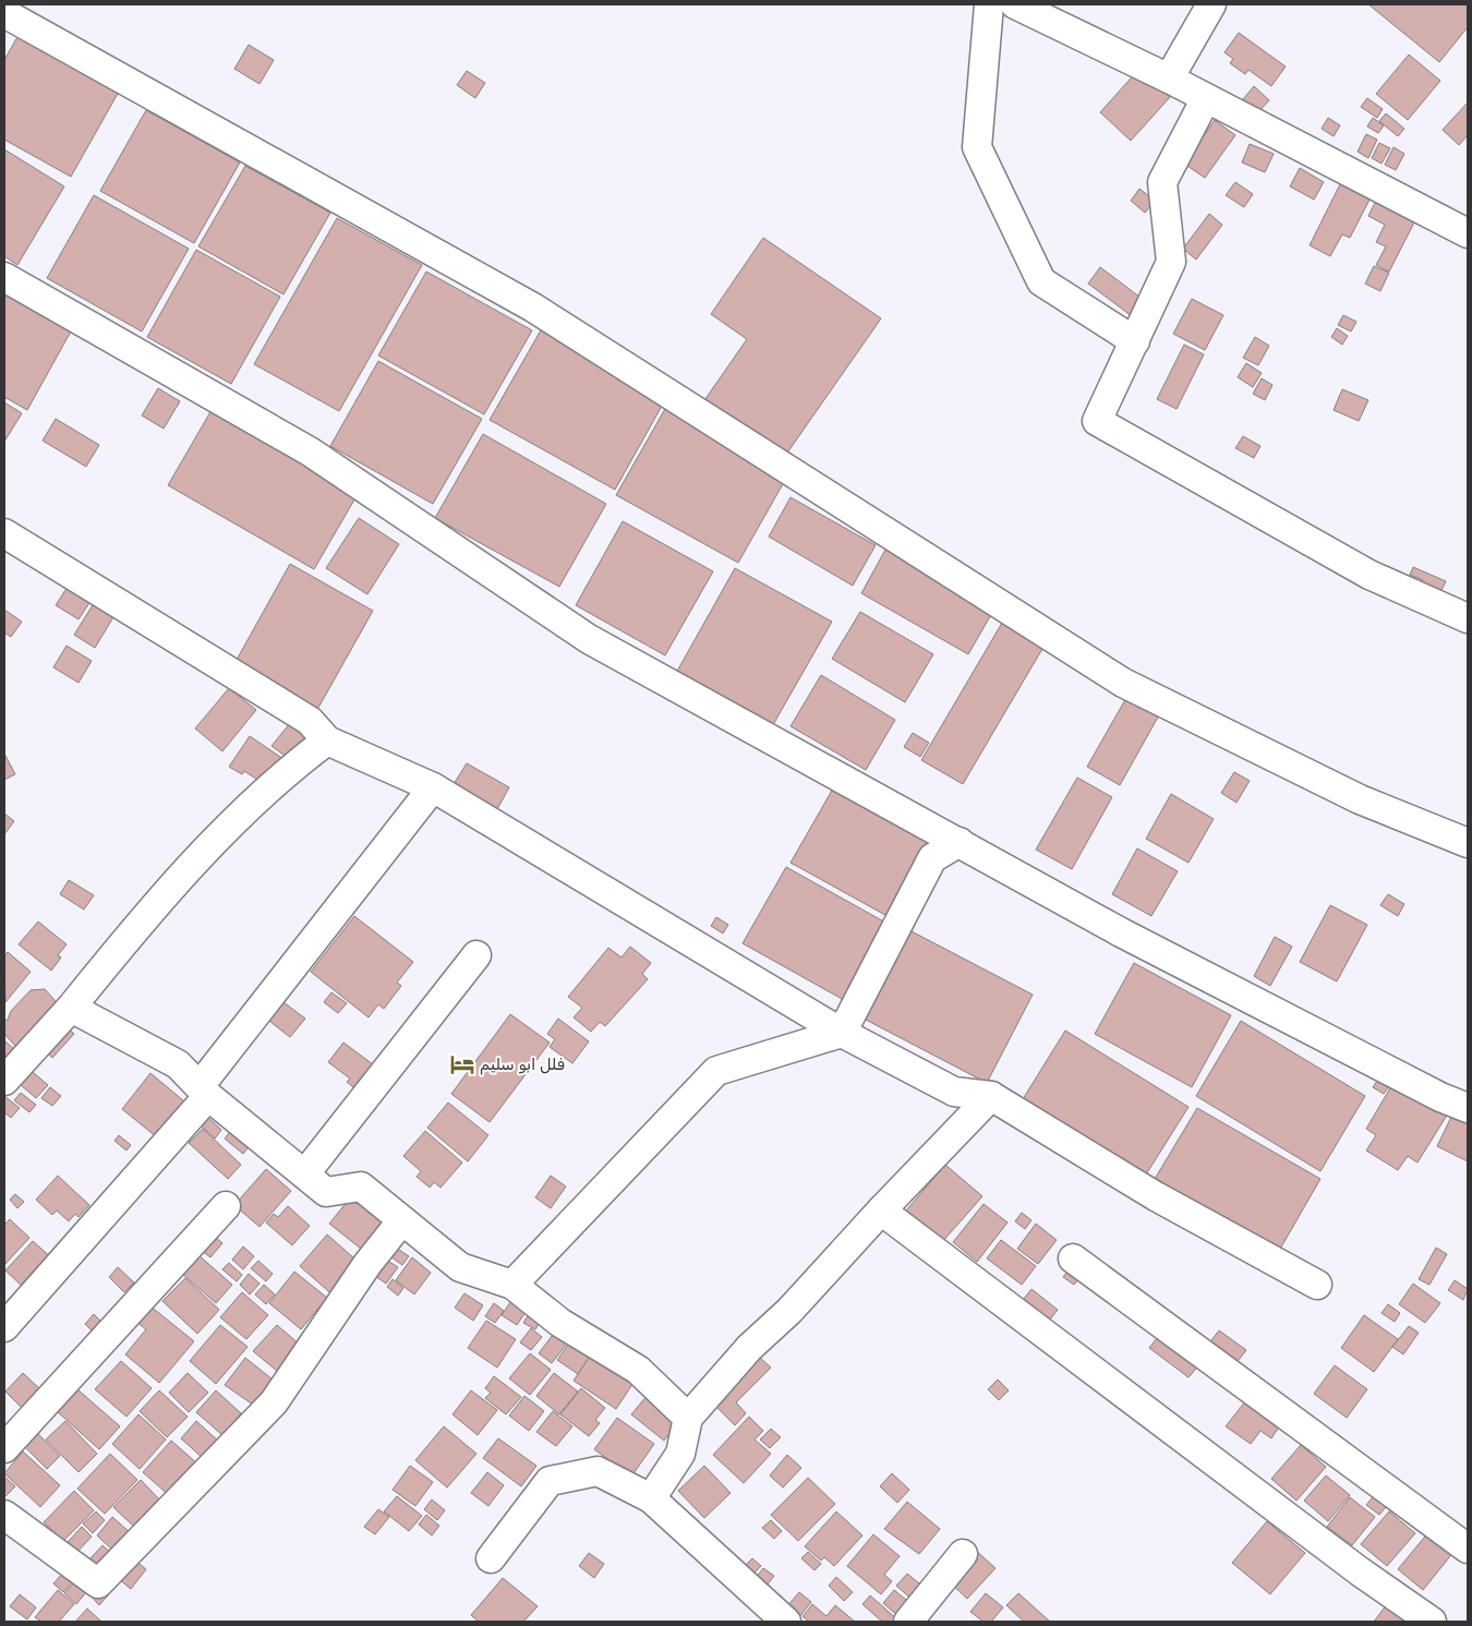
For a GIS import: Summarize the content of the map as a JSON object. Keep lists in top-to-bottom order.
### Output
{
  "places": {
    "hotel": ["فلل ابو سليم"]
  }
}
